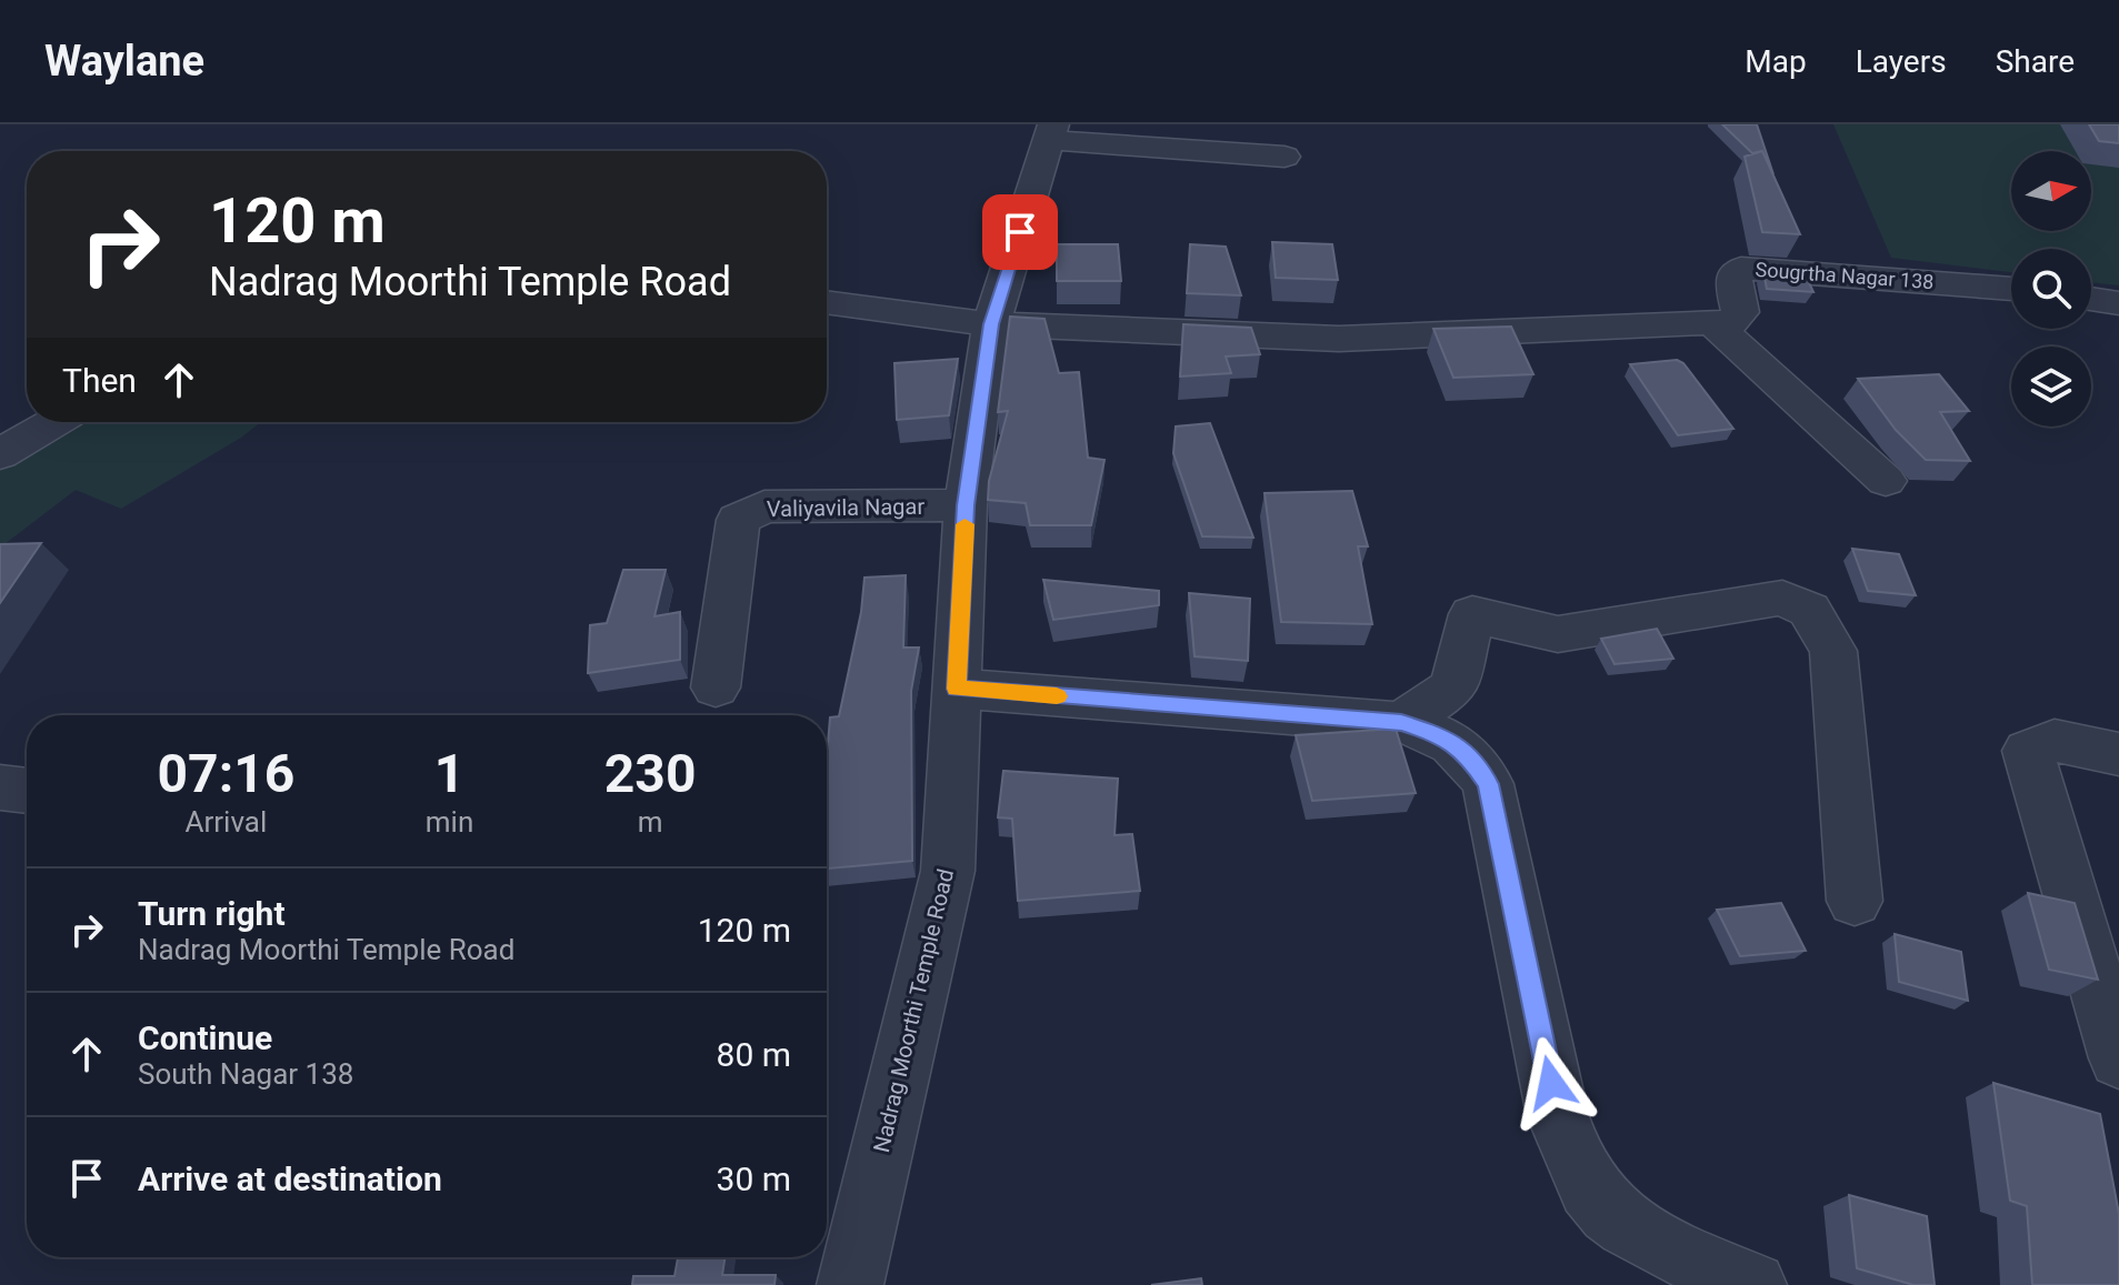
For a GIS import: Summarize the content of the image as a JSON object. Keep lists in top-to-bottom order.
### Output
{
  "streets": {
    "street": ["Sougrtha Nagar 138", "Valiyavila Nagar", "Nadrag Moorthi Temple Road"]
  },
  "crossings": [
    ["Valiyavila Nagar", "Nadrag Moorthi Temple Road"]
  ],
  "north": "right",
  "page": {
    "header": "Waylane",
    "nav": ["Map", "Layers", "Share"],
    "turn": ["120 m", "Nadrag Moorthi Temple Road"],
    "then": "Then",
    "eta": [
      "07:16",
      "Arrival",
      "1",
      "min",
      "230",
      "m"
    ],
    "list": [
      {
        "name": "Turn right",
        "note": "Nadrag Moorthi Temple Road",
        "value": "120 m"
      },
      {
        "name": "Continue",
        "note": "South Nagar 138",
        "value": "80 m"
      },
      {
        "name": "Arrive at destination",
        "value": "30 m"
      }
    ]
  }
}
